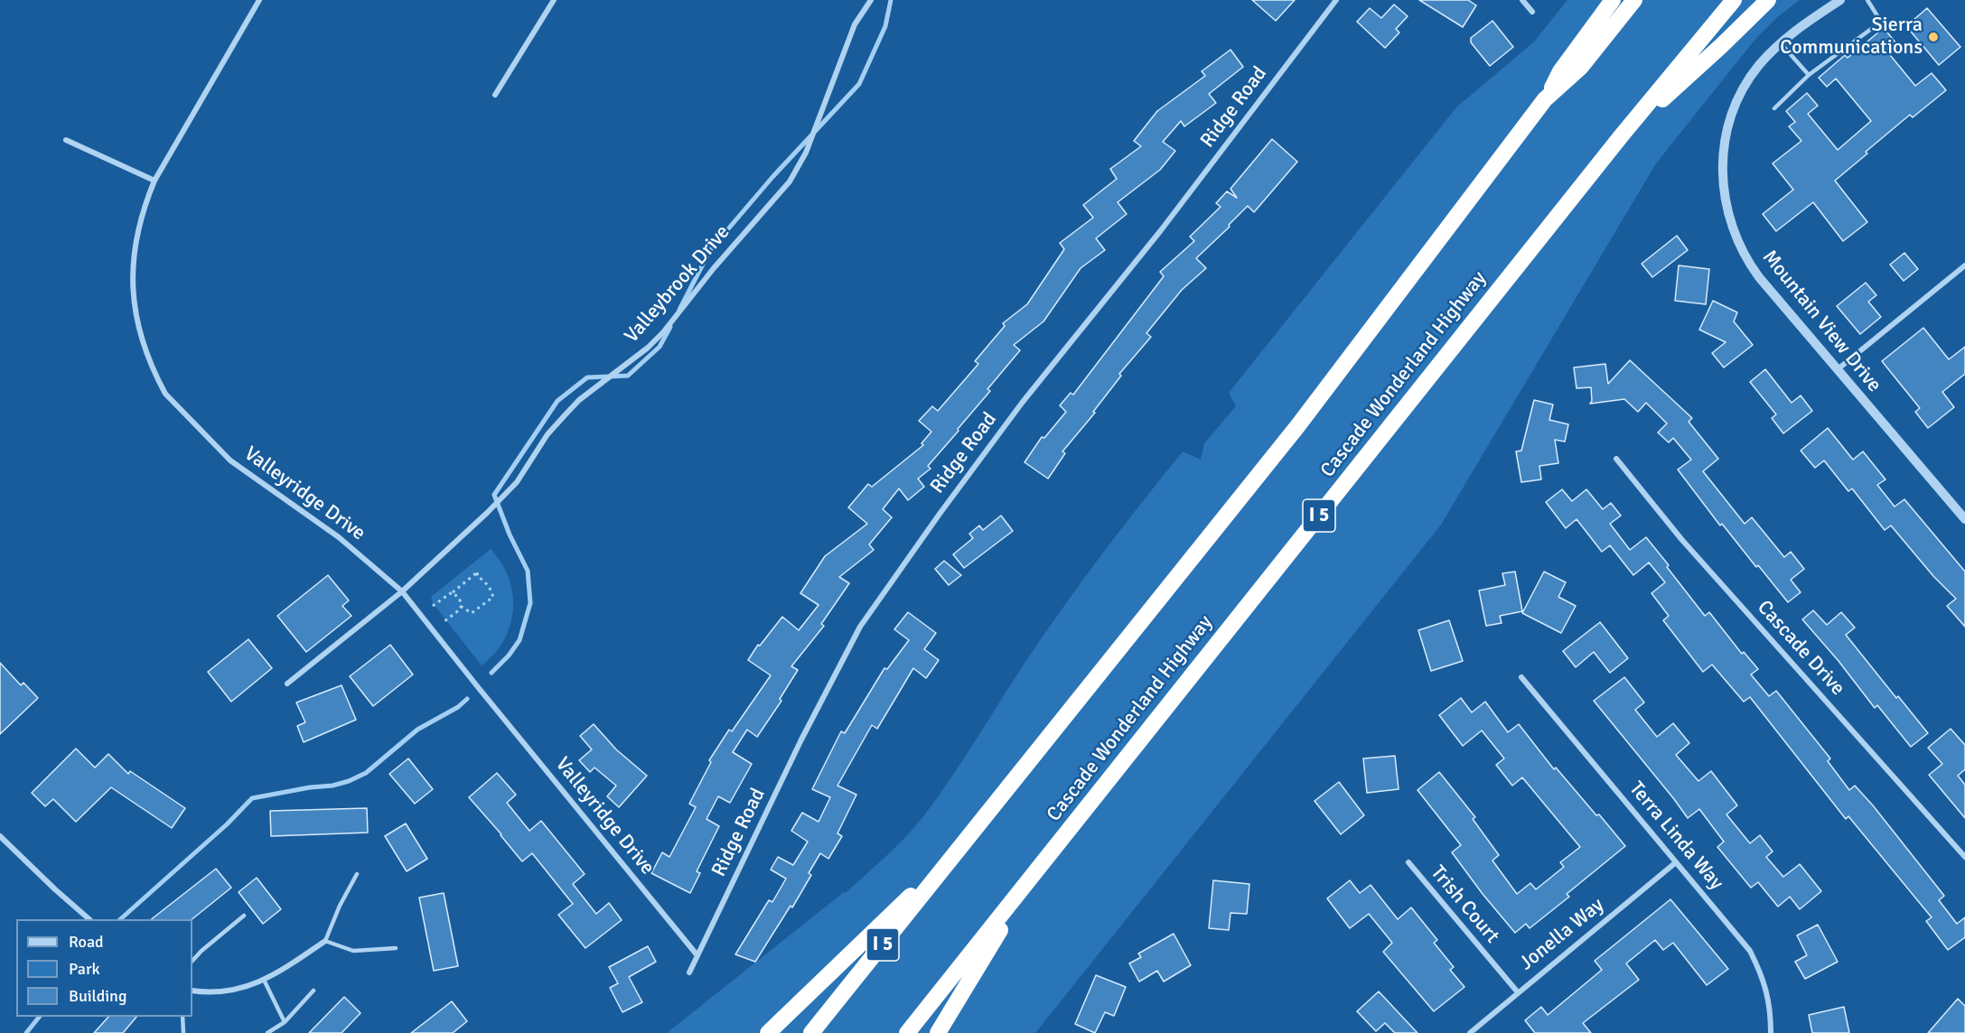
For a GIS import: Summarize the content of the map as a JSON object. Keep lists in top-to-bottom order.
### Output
{
  "streets": {
    "highway": ["Cascade Wonderland Highway", "I 5"],
    "street": [
      "Ridge Road",
      "Valleybrook Drive",
      "Mountain View Drive",
      "Valleyridge Drive",
      "Cascade Drive",
      "Terra Linda Way",
      "Trish Court",
      "Jonella Way"
    ]
  },
  "crossings": [
    ["Ridge Road", "Valleyridge Drive"],
    ["Valleybrook Drive", "Valleyridge Drive"],
    ["Terra Linda Way", "Jonella Way"],
    ["Trish Court", "Jonella Way"]
  ],
  "places": ["Sierra Communications"],
  "legend": ["Road", "Park", "Building"]
}
